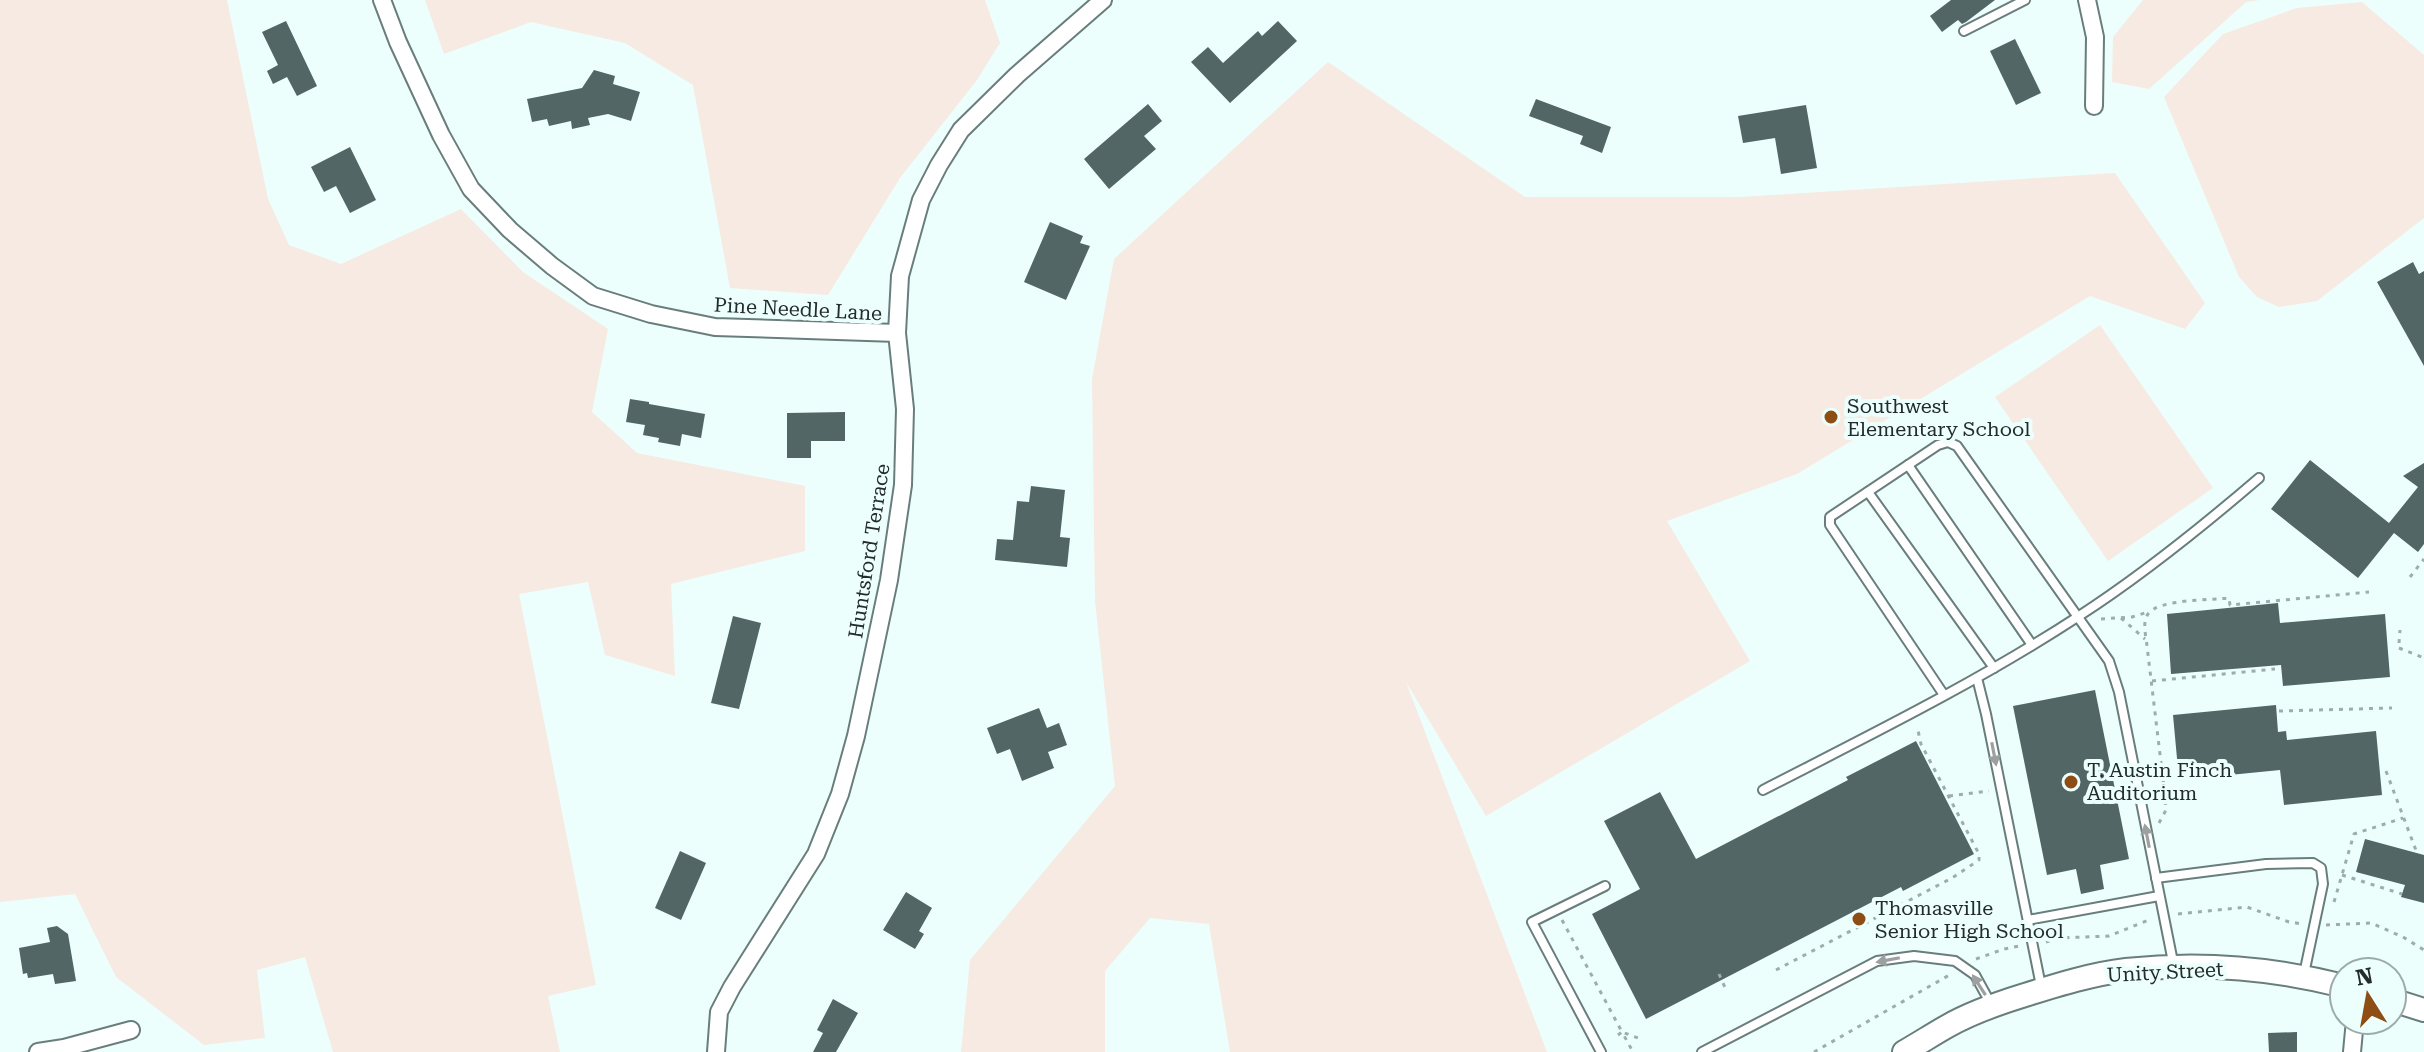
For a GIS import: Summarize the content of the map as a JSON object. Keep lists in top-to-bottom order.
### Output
{
  "streets": {
    "street": ["Pine Needle Lane", "Huntsford Terrace", "Unity Street"]
  },
  "crossings": [
    ["Pine Needle Lane", "Huntsford Terrace"]
  ],
  "places": ["Southwest Elementary School", "T. Austin Finch Auditorium", "Thomasville Senior High School"],
  "north": "top"
}
